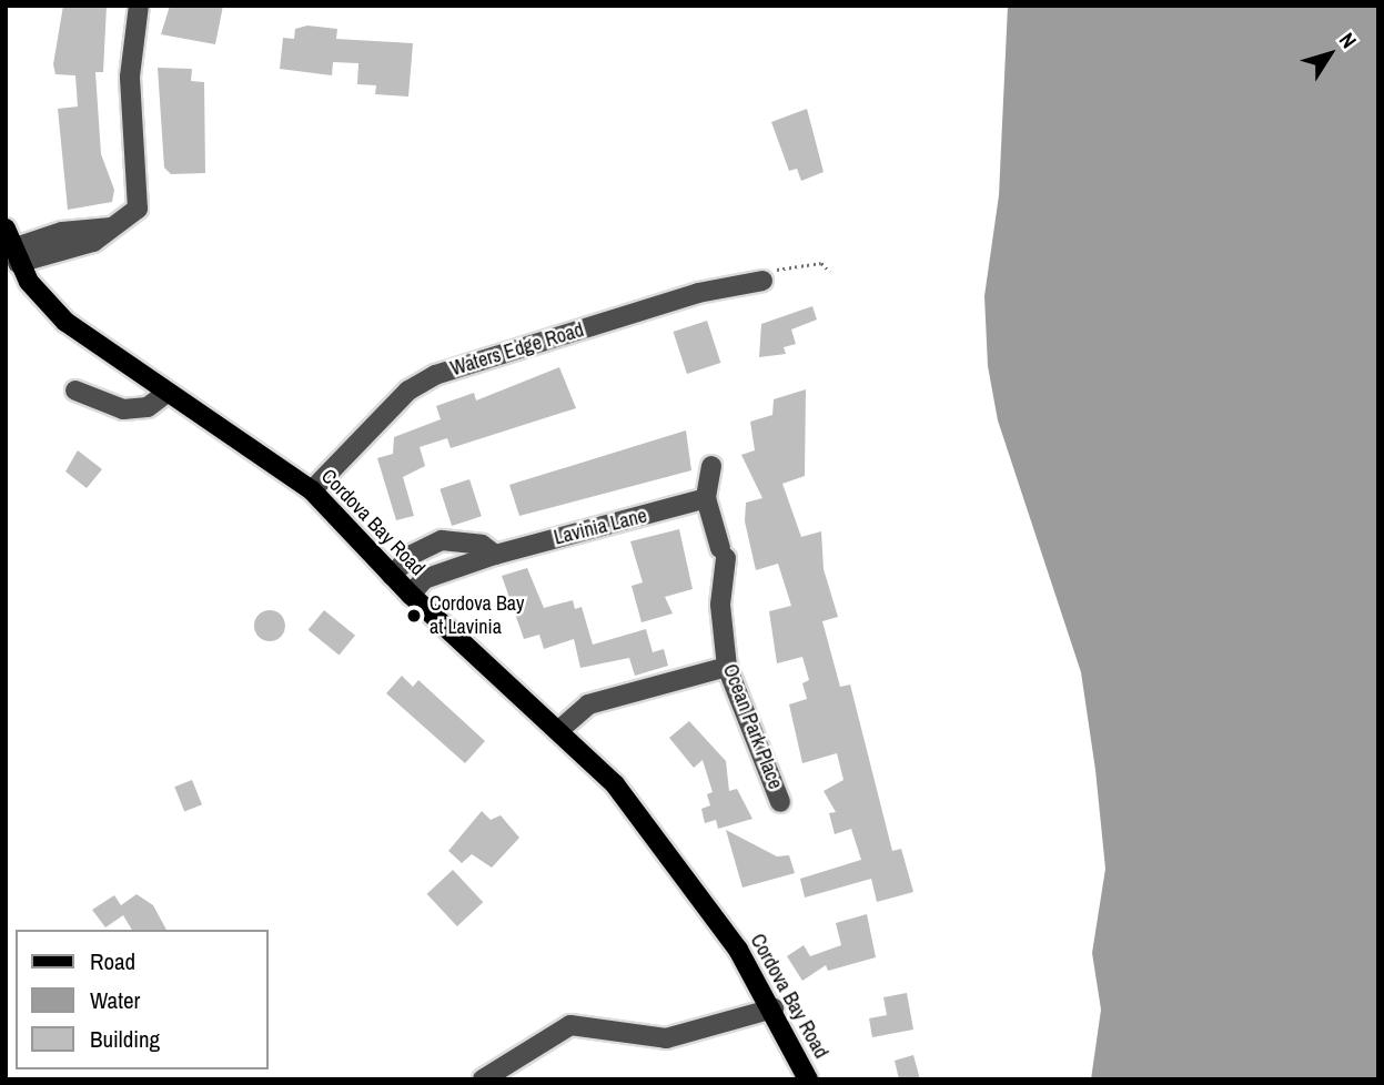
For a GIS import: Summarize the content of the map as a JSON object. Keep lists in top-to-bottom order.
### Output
{
  "streets": {
    "main road": ["Cordova Bay Road"],
    "street": ["Waters Edge Road", "Lavinia Lane", "Ocean Park Place"]
  },
  "crossings": [
    ["Waters Edge Road", "Cordova Bay Road"],
    ["Cordova Bay Road", "Lavinia Lane"],
    ["Lavinia Lane", "Ocean Park Place"]
  ],
  "places": ["Cordova Bay at Lavinia"],
  "legend": ["Road", "Water", "Building"],
  "north": "top right"
}
